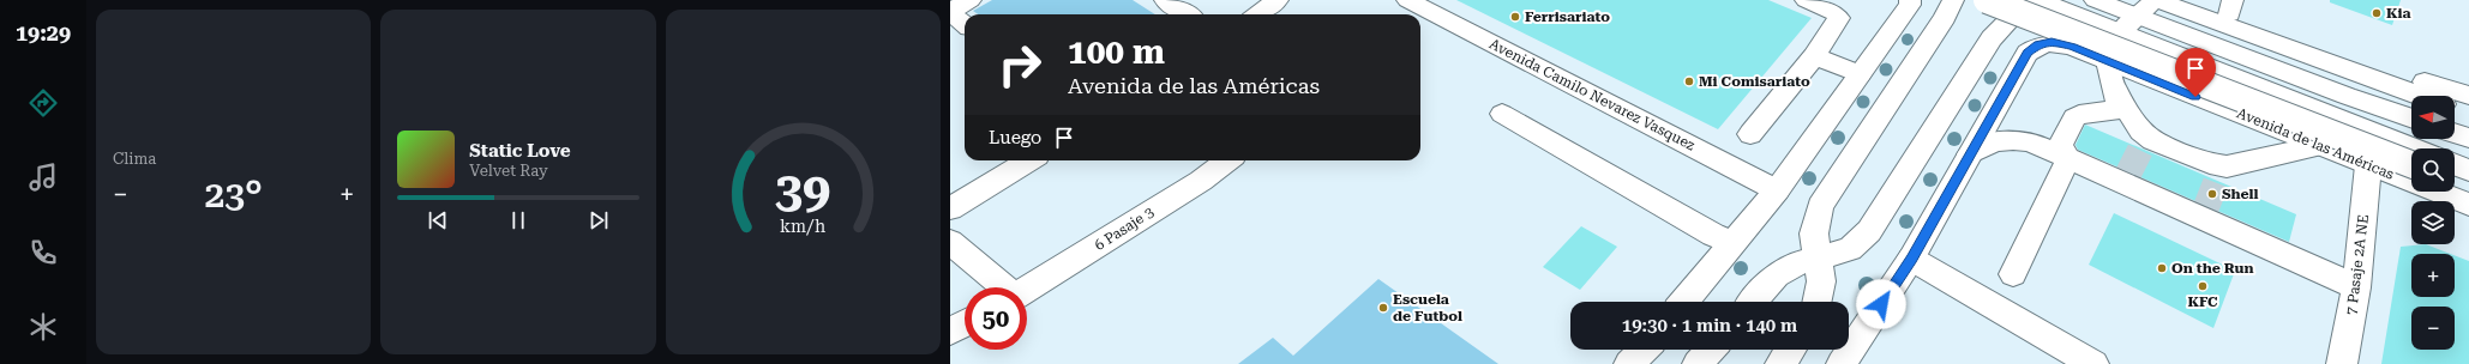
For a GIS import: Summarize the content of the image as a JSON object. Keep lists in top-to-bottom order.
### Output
{
  "streets": {
    "main road": [
      "Avenida Camilo Nevarez Vasquez",
      "Avenida de las Américas",
      "6 Pasaje 3",
      "7 Pasaje 2A NE"
    ]
  },
  "crossings": [
    ["Avenida de las Américas", "7 Pasaje 2A NE"]
  ],
  "places": [
    "Kia",
    "Ferrisariato",
    "Mi Comisariato",
    "Shell",
    "On the Run",
    "KFC",
    "Escuela de Futbol"
  ],
  "north": "left",
  "page": {
    "tabs": "19:29",
    "tile": "Clima",
    "turn": ["100 m", "Avenida de las Américas"],
    "map_buttons": ["+", "−"],
    "then": "Luego",
    "song": ["Static Love", "Velvet Ray"],
    "heat": ["−", "23°", "+"],
    "limit": "50",
    "trip": "19:30 · 1 min · 140 m",
    "gauge": ["39", "km/h"]
  }
}
